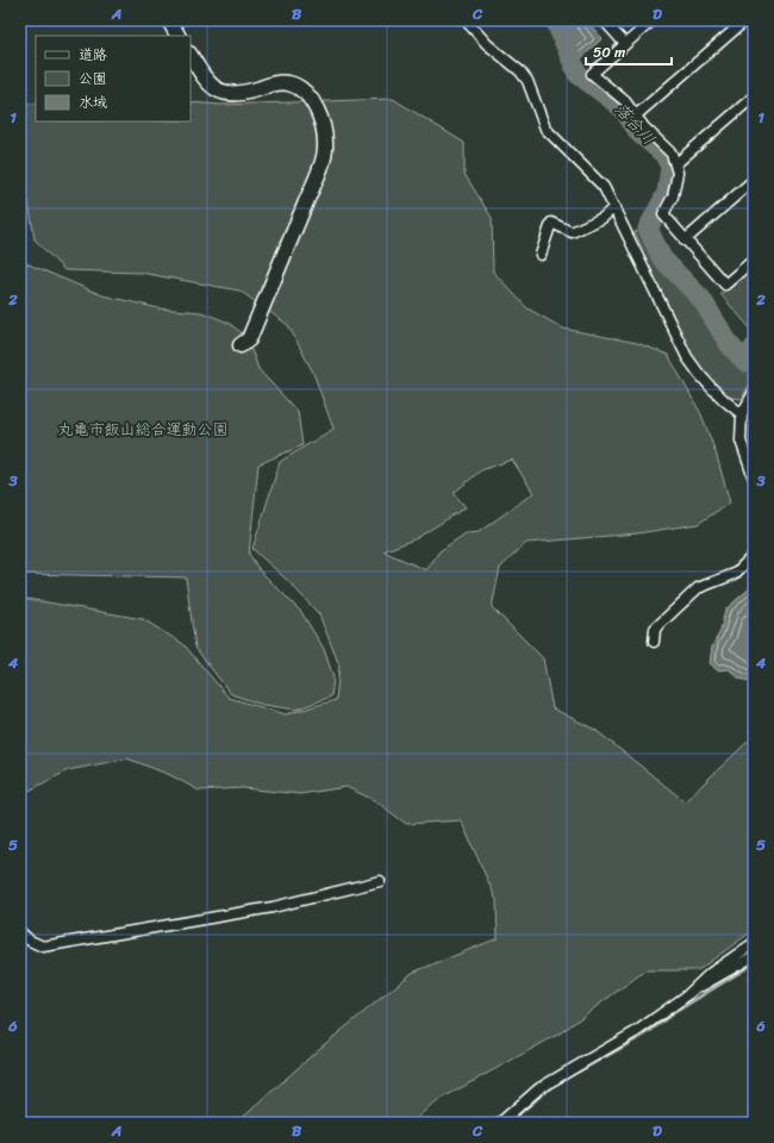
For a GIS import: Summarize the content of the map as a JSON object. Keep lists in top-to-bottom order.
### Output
{
  "water": ["落合川"],
  "parks": ["丸亀市飯山総合運動公園"],
  "legend": ["道路", "公園", "水域"],
  "scale_bar": "50 m",
  "grid": {
    "columns": [
      "A",
      "B",
      "C",
      "D"
    ],
    "rows": [
      "1",
      "2",
      "3",
      "4",
      "5",
      "6"
    ]
  }
}
